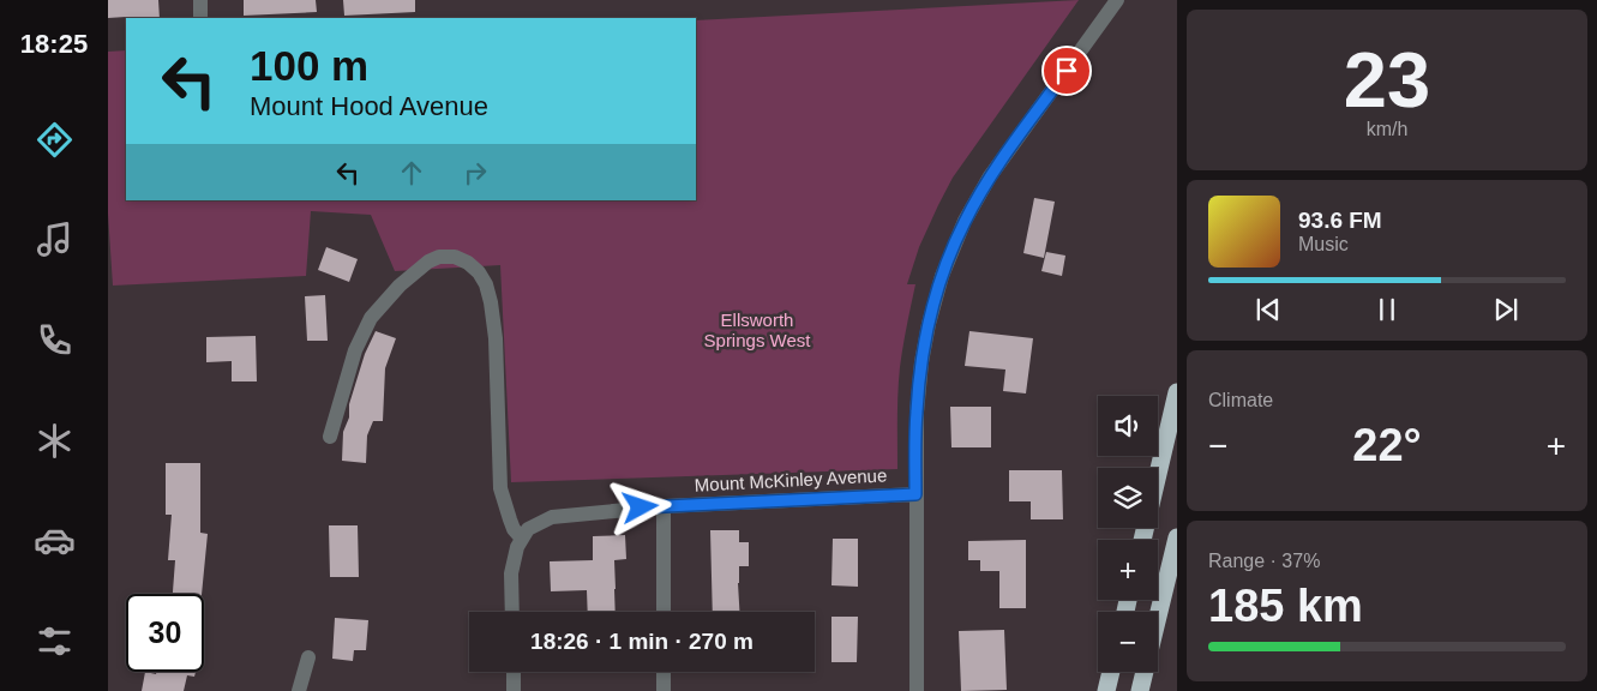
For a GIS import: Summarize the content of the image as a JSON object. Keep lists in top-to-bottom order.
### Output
{
  "streets": {
    "street": ["Mount McKinley Avenue"]
  },
  "parks": ["Ellsworth Springs West"],
  "page": {
    "tabs": "18:25",
    "tile": [
      ["23", "km/h"],
      "Climate",
      ["Range · 37%", "185 km"]
    ],
    "turn": ["100 m", "Mount Hood Avenue"],
    "song": ["93.6 FM", "Music"],
    "map_buttons": ["+", "−"],
    "heat": ["−", "22°", "+"],
    "limit": "30",
    "trip": "18:26 · 1 min · 270 m"
  }
}
